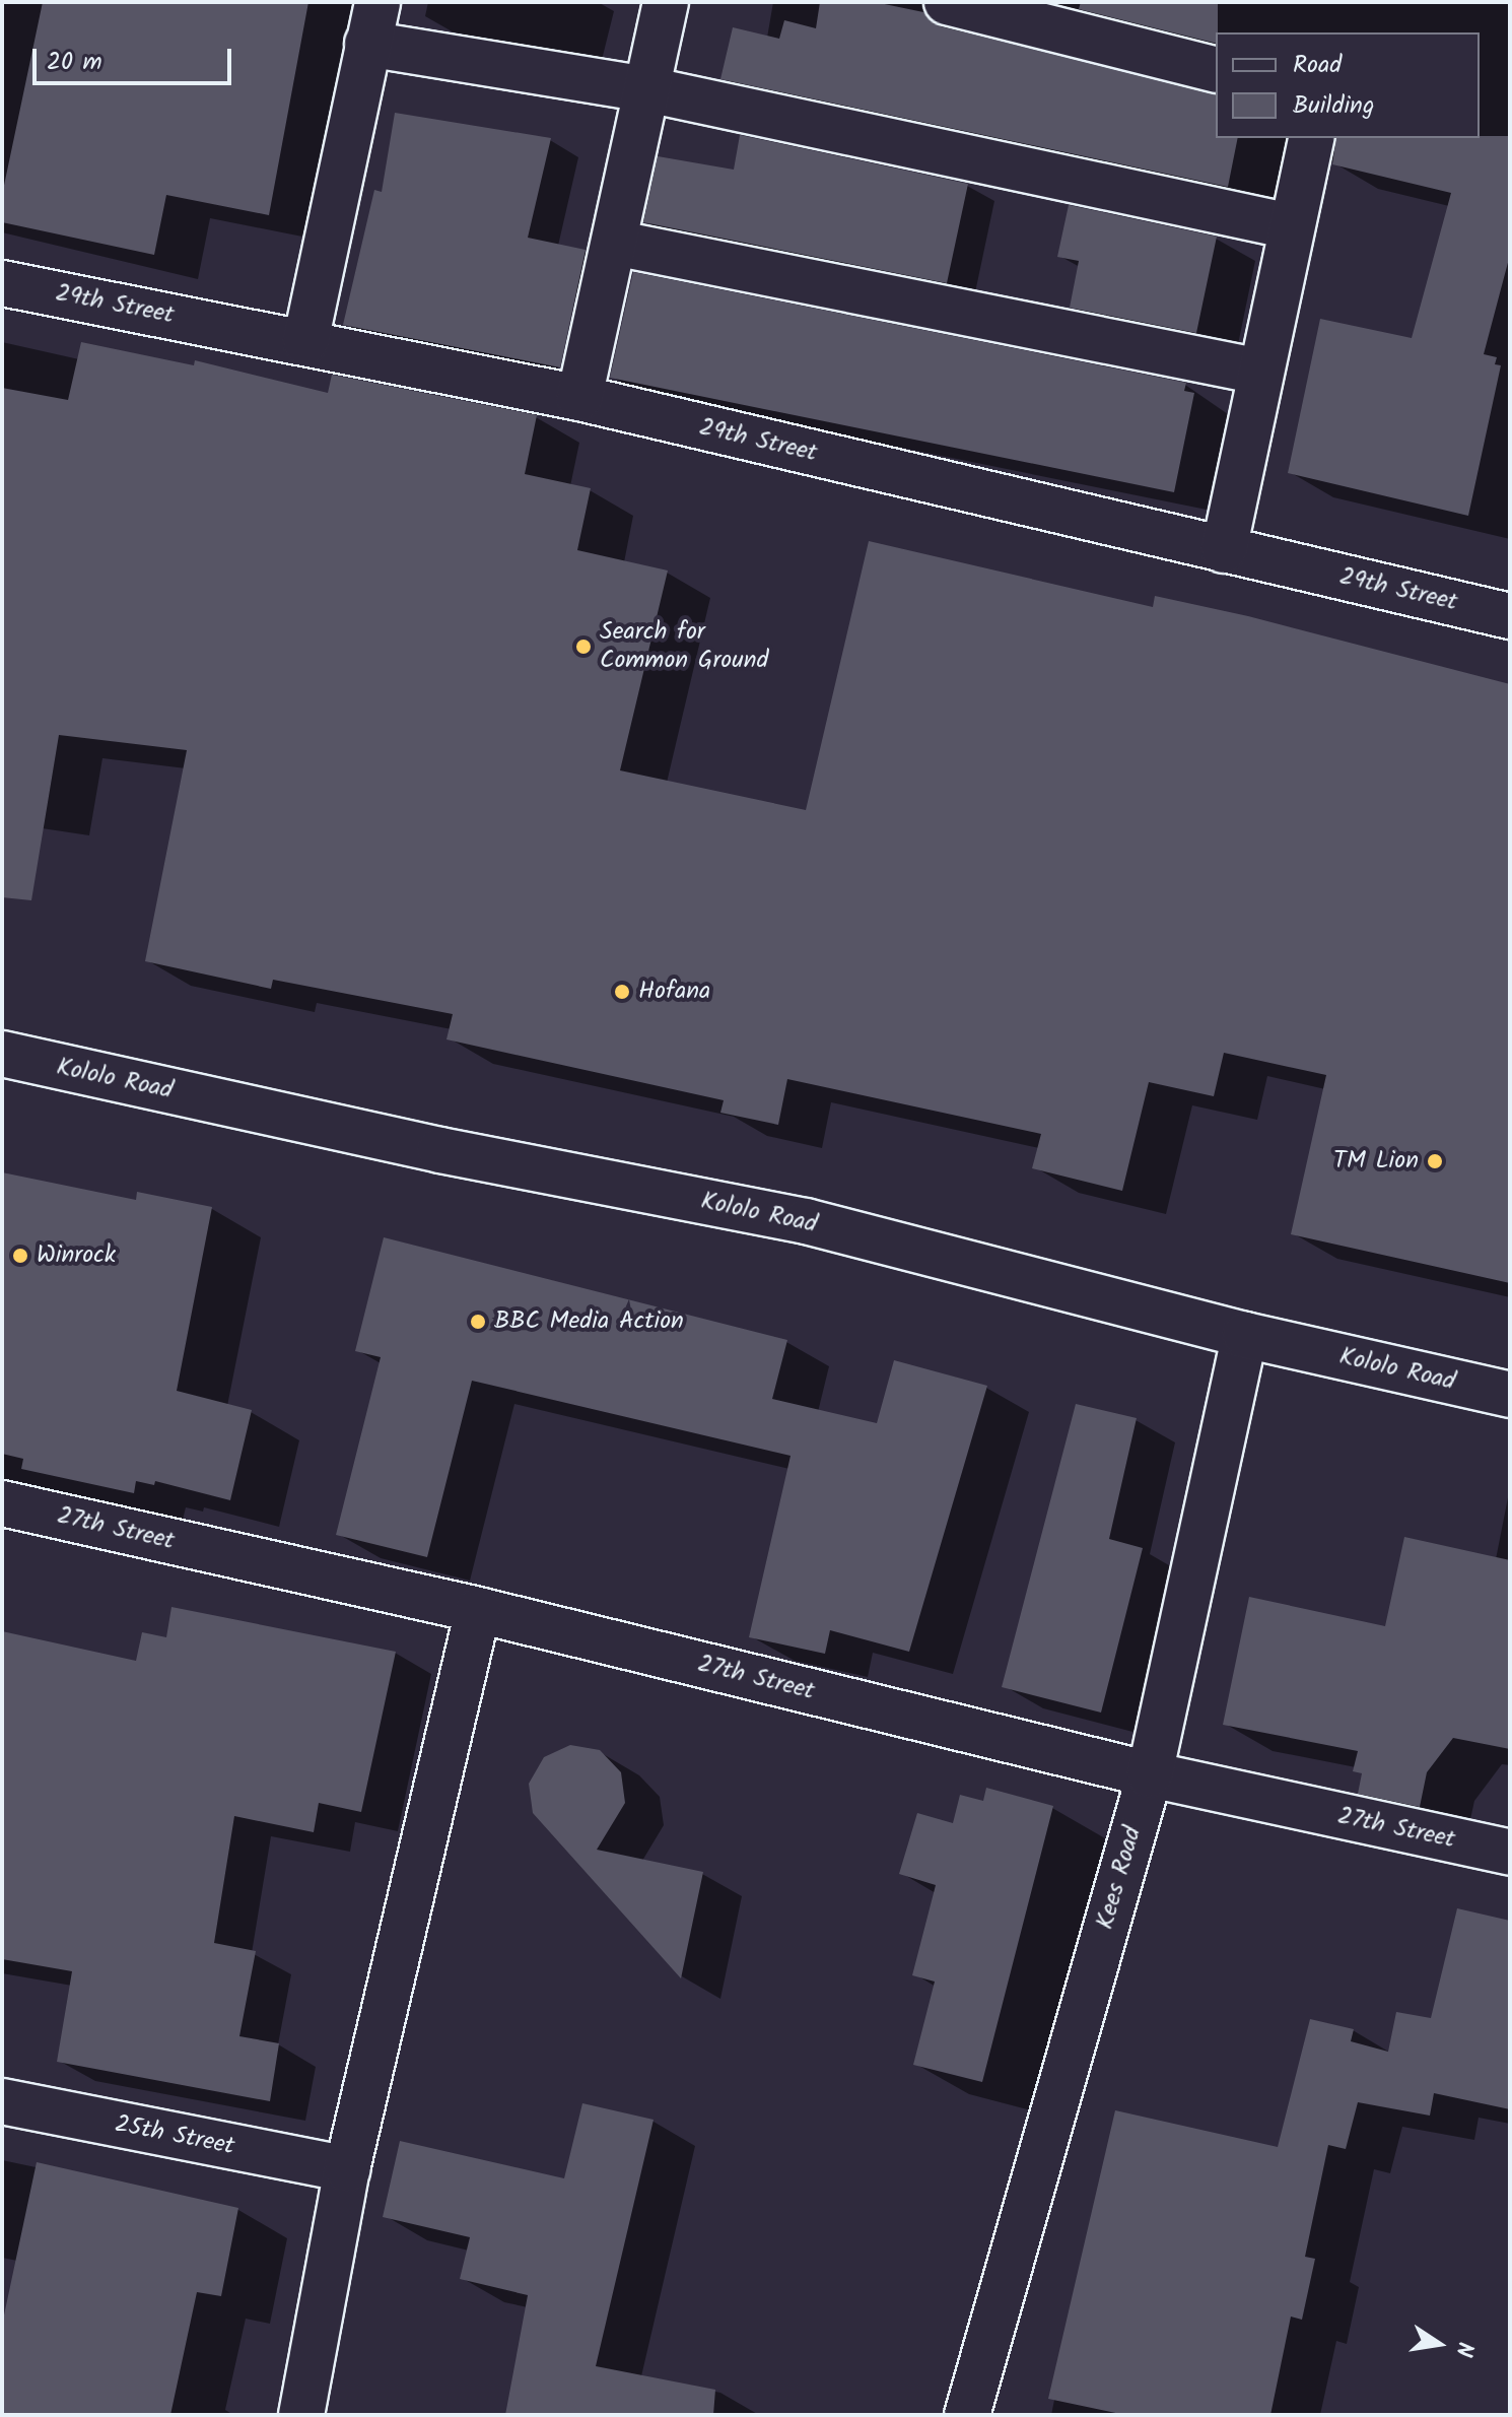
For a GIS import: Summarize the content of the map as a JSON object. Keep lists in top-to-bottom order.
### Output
{
  "streets": {
    "street": [
      "29th Street",
      "Kololo Road",
      "27th Street",
      "Kees Road",
      "25th Street"
    ]
  },
  "crossings": [
    ["Kololo Road", "Kees Road"],
    ["27th Street", "Kees Road"]
  ],
  "places": [
    "Search for Common Ground",
    "Hofana",
    "TM Lion",
    "Winrock",
    "BBC Media Action"
  ],
  "legend": ["Road", "Building"],
  "scale_bar": "20 m",
  "north": "right"
}
